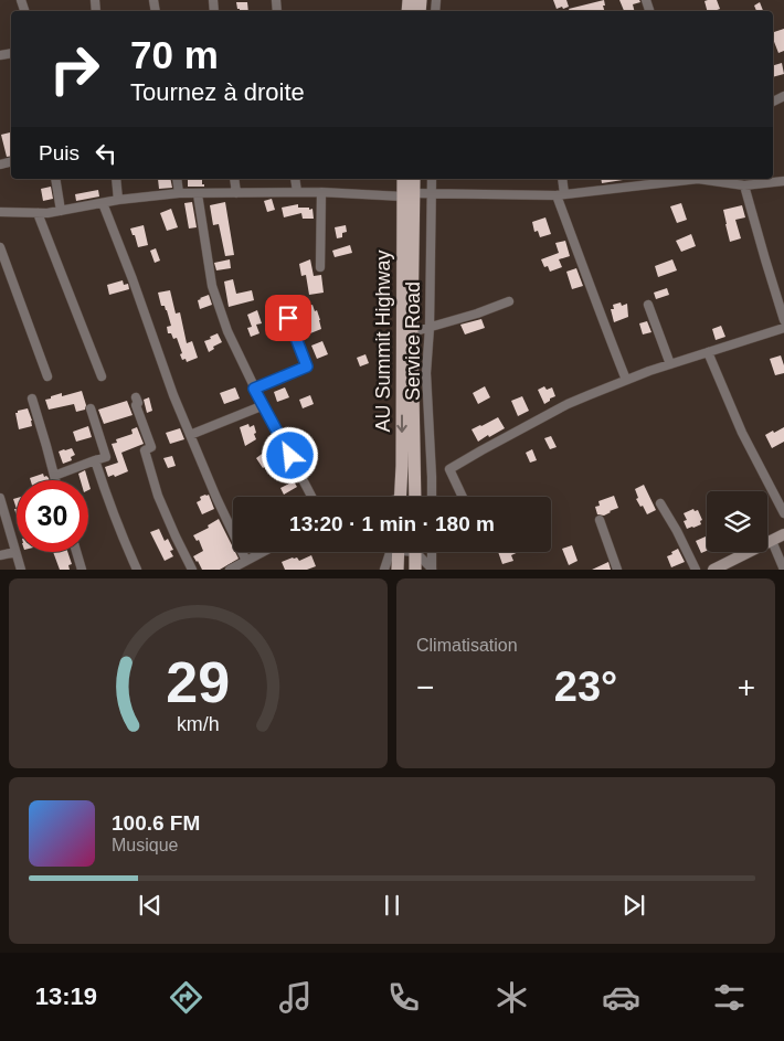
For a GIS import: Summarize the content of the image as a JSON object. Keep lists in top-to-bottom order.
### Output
{
  "streets": {
    "main road": ["AU Summit Highway"],
    "street": ["Service Road"]
  },
  "page": {
    "turn": ["70 m", "Tournez à droite"],
    "then": "Puis",
    "limit": "30",
    "trip": "13:20 · 1 min · 180 m",
    "tile": "Climatisation",
    "heat": ["−", "23°", "+"],
    "song": ["100.6 FM", "Musique"],
    "tabs": "13:19",
    "gauge": ["29", "km/h"]
  }
}
